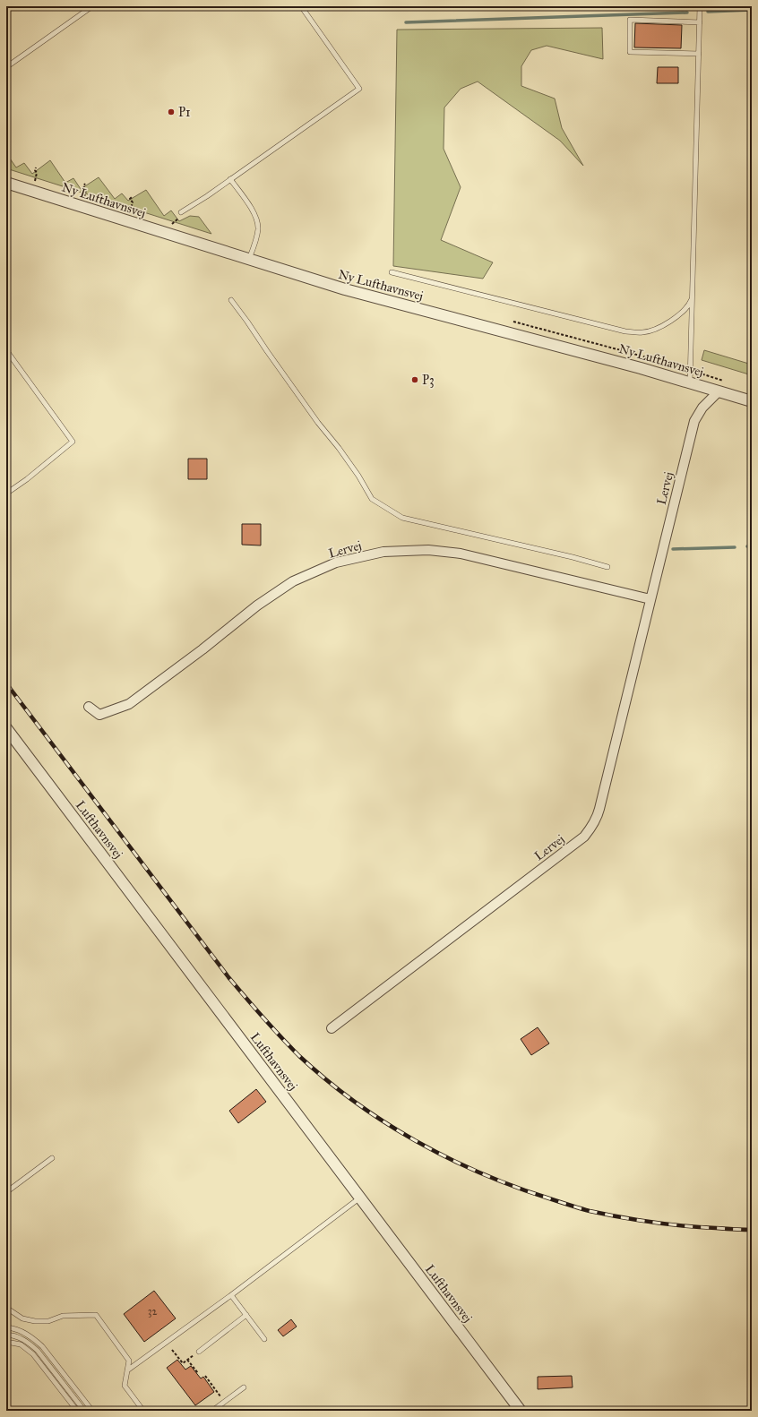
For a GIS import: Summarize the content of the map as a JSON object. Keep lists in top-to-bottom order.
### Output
{
  "streets": {
    "street": ["Ny Lufthavnsvej", "Lervej", "Lufthavnsvej"]
  },
  "crossings": [
    ["Ny Lufthavnsvej", "Lervej"]
  ],
  "places": ["P1", "P3"],
  "house_numbers": ["32"]
}
